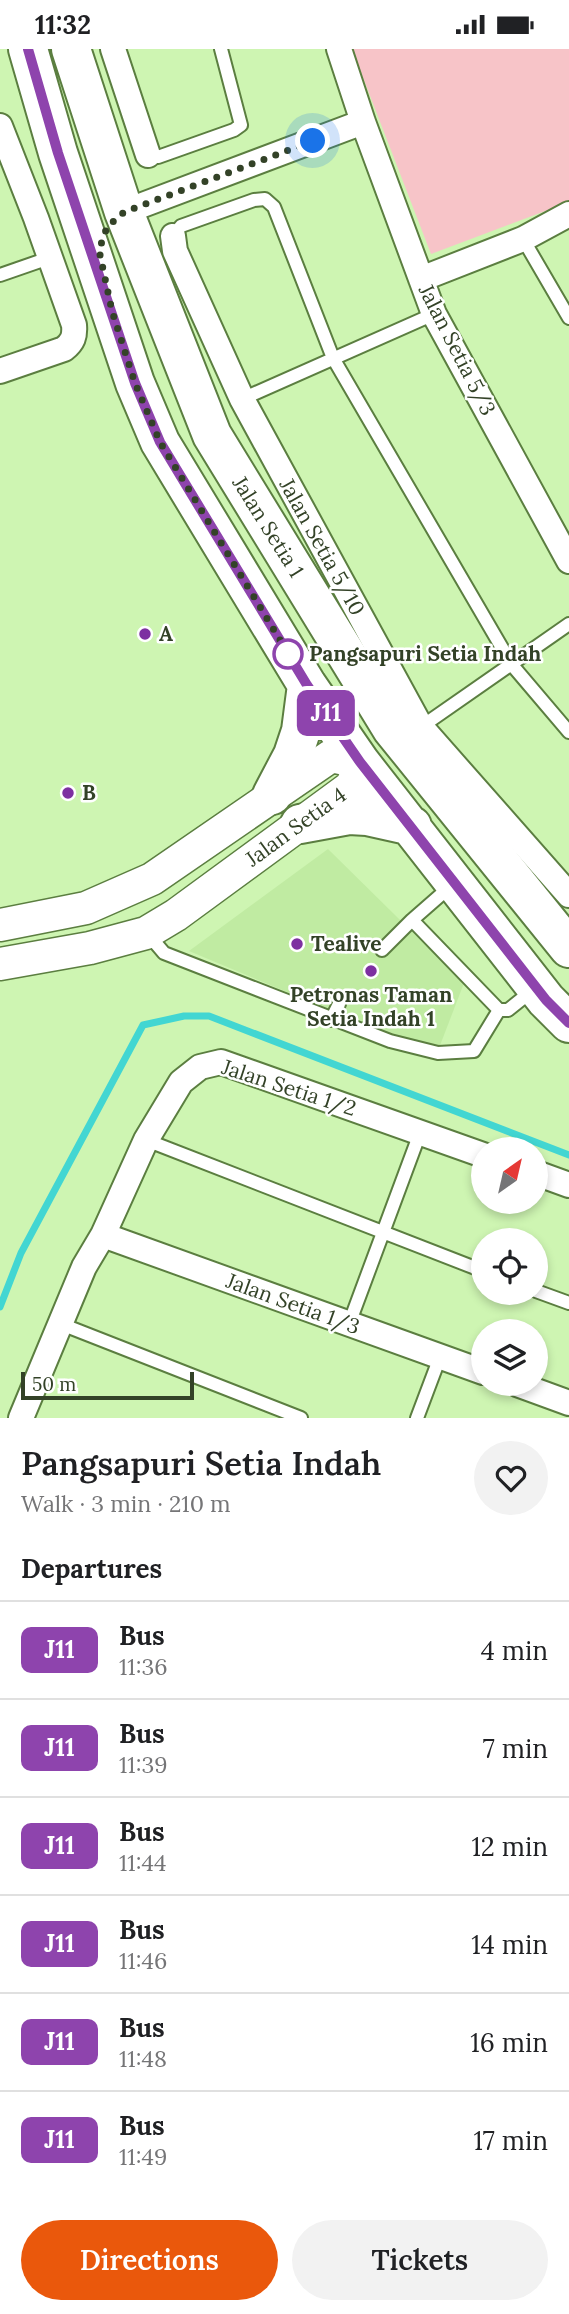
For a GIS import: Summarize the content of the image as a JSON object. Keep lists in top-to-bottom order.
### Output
{
  "streets": {
    "main road": ["Jalan Setia 1"],
    "street": [
      "Jalan Setia 5/3",
      "Jalan Setia 5/10",
      "Jalan Setia 4",
      "Jalan Setia 1/2",
      "Jalan Setia 1/3"
    ]
  },
  "crossings": [
    ["Jalan Setia 1/2", "Jalan Setia 1/3"]
  ],
  "places": [
    "A",
    "Pangsapuri Setia Indah",
    "B",
    "Tealive",
    "Petronas Taman Setia Indah 1"
  ],
  "lines": ["bus line J11"],
  "scale_bar": "50 m",
  "north": "top right",
  "page": {
    "status": "11:32",
    "on_map": "J11",
    "scale": "50 m",
    "heading": [
      ["Pangsapuri Setia Indah", "Walk · 3 min · 210 m"],
      "Departures"
    ],
    "list": [
      {
        "mark": "J11",
        "name": "Bus",
        "note": "11:36",
        "value": "4 min"
      },
      {
        "mark": "J11",
        "name": "Bus",
        "note": "11:39",
        "value": "7 min"
      },
      {
        "mark": "J11",
        "name": "Bus",
        "note": "11:44",
        "value": "12 min"
      },
      {
        "mark": "J11",
        "name": "Bus",
        "note": "11:46",
        "value": "14 min"
      },
      {
        "mark": "J11",
        "name": "Bus",
        "note": "11:48",
        "value": "16 min"
      },
      {
        "mark": "J11",
        "name": "Bus",
        "note": "11:49",
        "value": "17 min"
      }
    ],
    "buttons": ["Directions", "Tickets"]
  }
}
